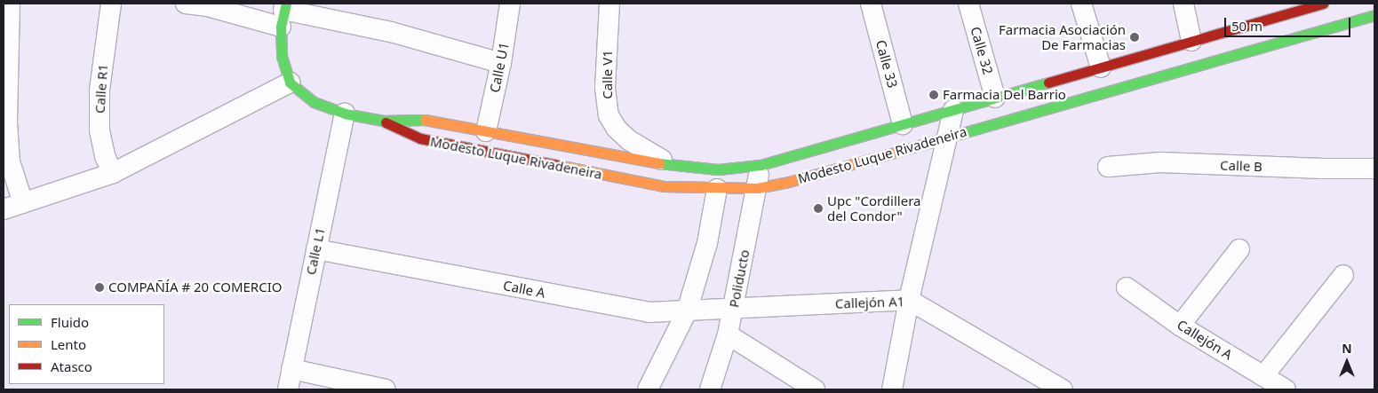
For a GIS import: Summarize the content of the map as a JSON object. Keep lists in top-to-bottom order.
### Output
{
  "streets": {
    "street": [
      "Calle 32",
      "Calle 33",
      "Calle U1",
      "Calle V1",
      "Calle R1",
      "Modesto Luque Rivadeneira",
      "Calle B",
      "Calle L1",
      "Poliducto",
      "Calle A",
      "Callejón A1",
      "Callejón A"
    ]
  },
  "crossings": [
    ["Calle 32", "Modesto Luque Rivadeneira"],
    ["Calle 33", "Modesto Luque Rivadeneira"],
    ["Calle U1", "Modesto Luque Rivadeneira"],
    ["Calle V1", "Modesto Luque Rivadeneira"],
    ["Modesto Luque Rivadeneira", "Calle L1"],
    ["Modesto Luque Rivadeneira", "Poliducto"],
    ["Calle L1", "Calle A"],
    ["Poliducto", "Calle A"],
    ["Poliducto", "Callejón A1"],
    ["Calle A", "Callejón A1"]
  ],
  "places": [
    "Farmacia Asociación De Farmacias",
    "Farmacia Del Barrio",
    "Upc \"Cordillera del Condor\"",
    "COMPAÑÍA # 20 COMERCIO"
  ],
  "legend": ["Fluido", "Lento", "Atasco"],
  "scale_bar": "50 m",
  "north": "top"
}
